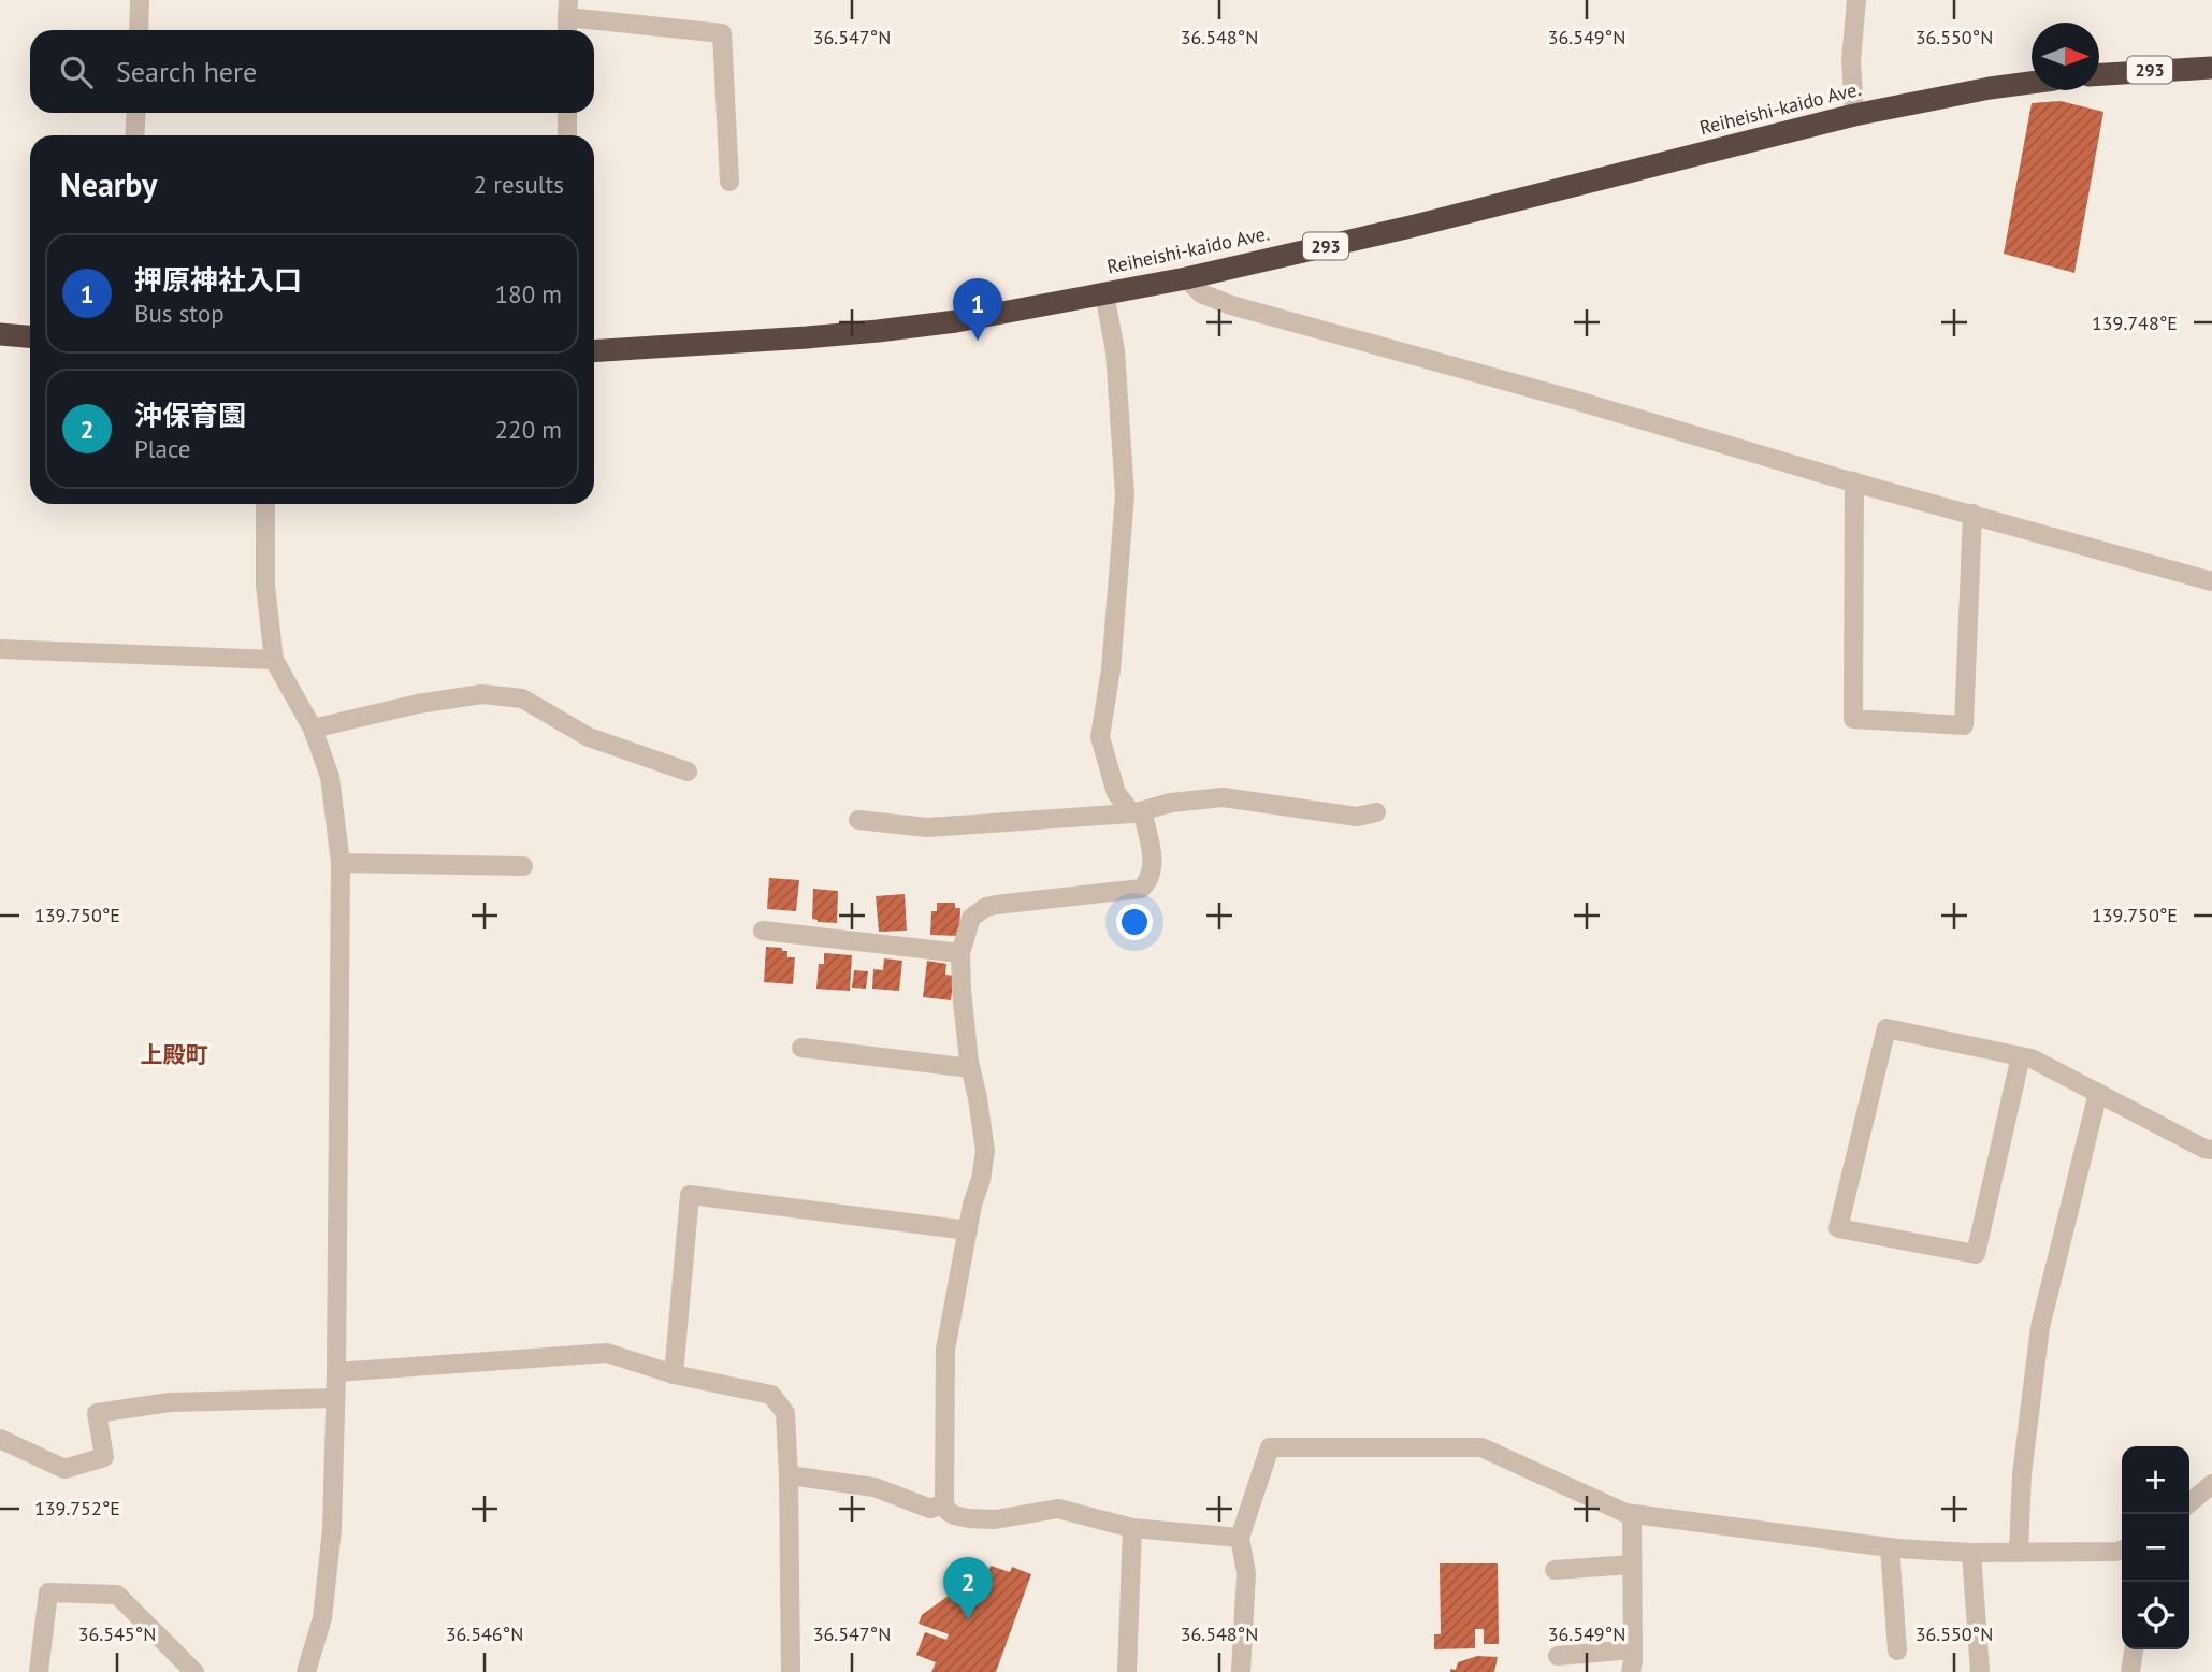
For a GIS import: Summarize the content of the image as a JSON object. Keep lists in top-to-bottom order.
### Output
{
  "streets": {
    "highway": ["293", "Reiheishi-kaido Ave."]
  },
  "districts": ["上殿町"],
  "north": "right",
  "page": {
    "search": "Search here",
    "heading": ["Nearby", "2 results"],
    "list": [
      {
        "mark": "1",
        "name": "押原神社入口",
        "note": "Bus stop",
        "value": "180 m"
      },
      {
        "mark": "2",
        "name": "沖保育園",
        "note": "Place",
        "value": "220 m"
      }
    ],
    "pins": ["1", "2"],
    "map_buttons": ["+", "−"]
  },
  "coordinates": [
    "36.547°N",
    "36.548°N",
    "36.549°N",
    "36.550°N",
    "139.748°E",
    "139.750°E",
    "139.752°E",
    "36.545°N",
    "36.546°N"
  ]
}
